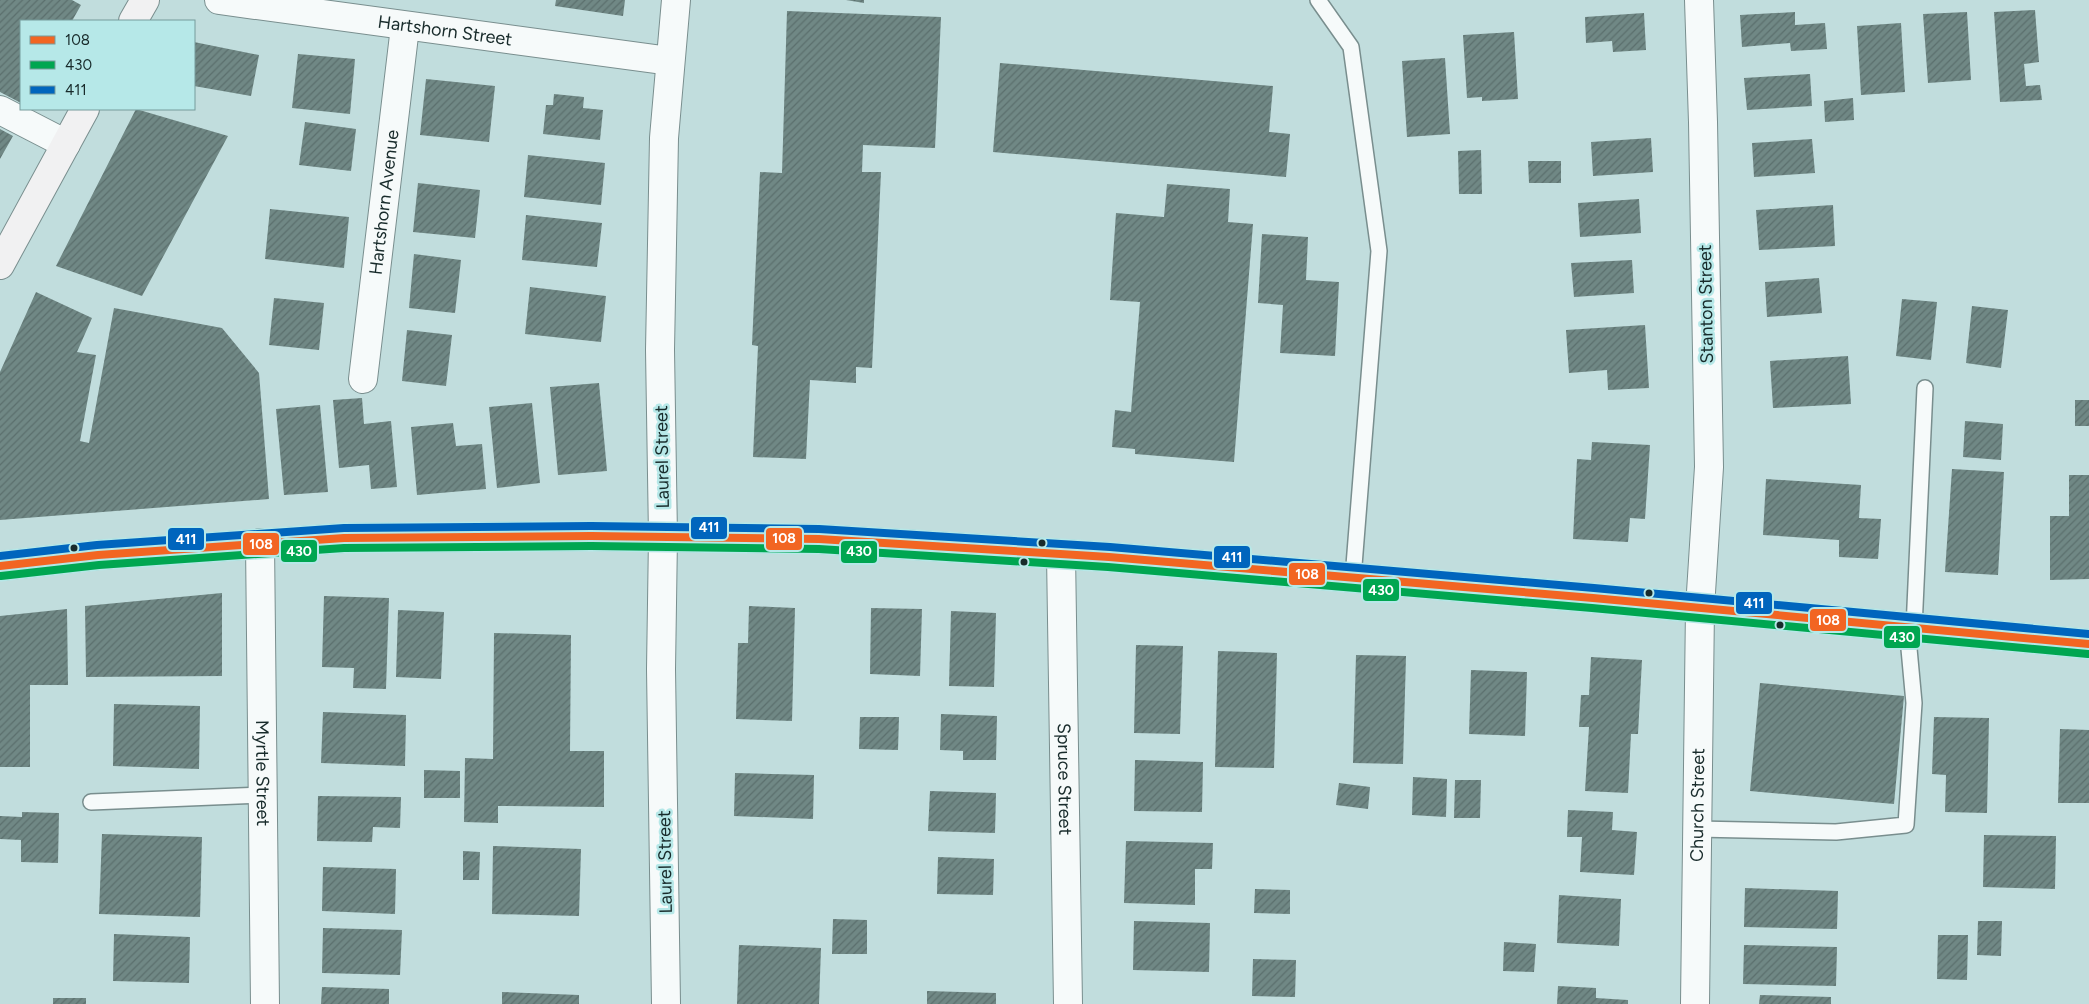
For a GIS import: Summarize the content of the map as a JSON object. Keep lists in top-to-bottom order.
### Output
{
  "streets": {
    "street": [
      "Hartshorn Street",
      "Hartshorn Avenue",
      "Stanton Street",
      "Laurel Street",
      "Myrtle Street",
      "Spruce Street",
      "Church Street"
    ]
  },
  "crossings": [
    ["Hartshorn Street", "Hartshorn Avenue"],
    ["Hartshorn Street", "Laurel Street"],
    ["Stanton Street", "Church Street"]
  ],
  "lines": ["transit line 411", "transit line 108", "transit line 430"],
  "legend": ["108", "430", "411"]
}
